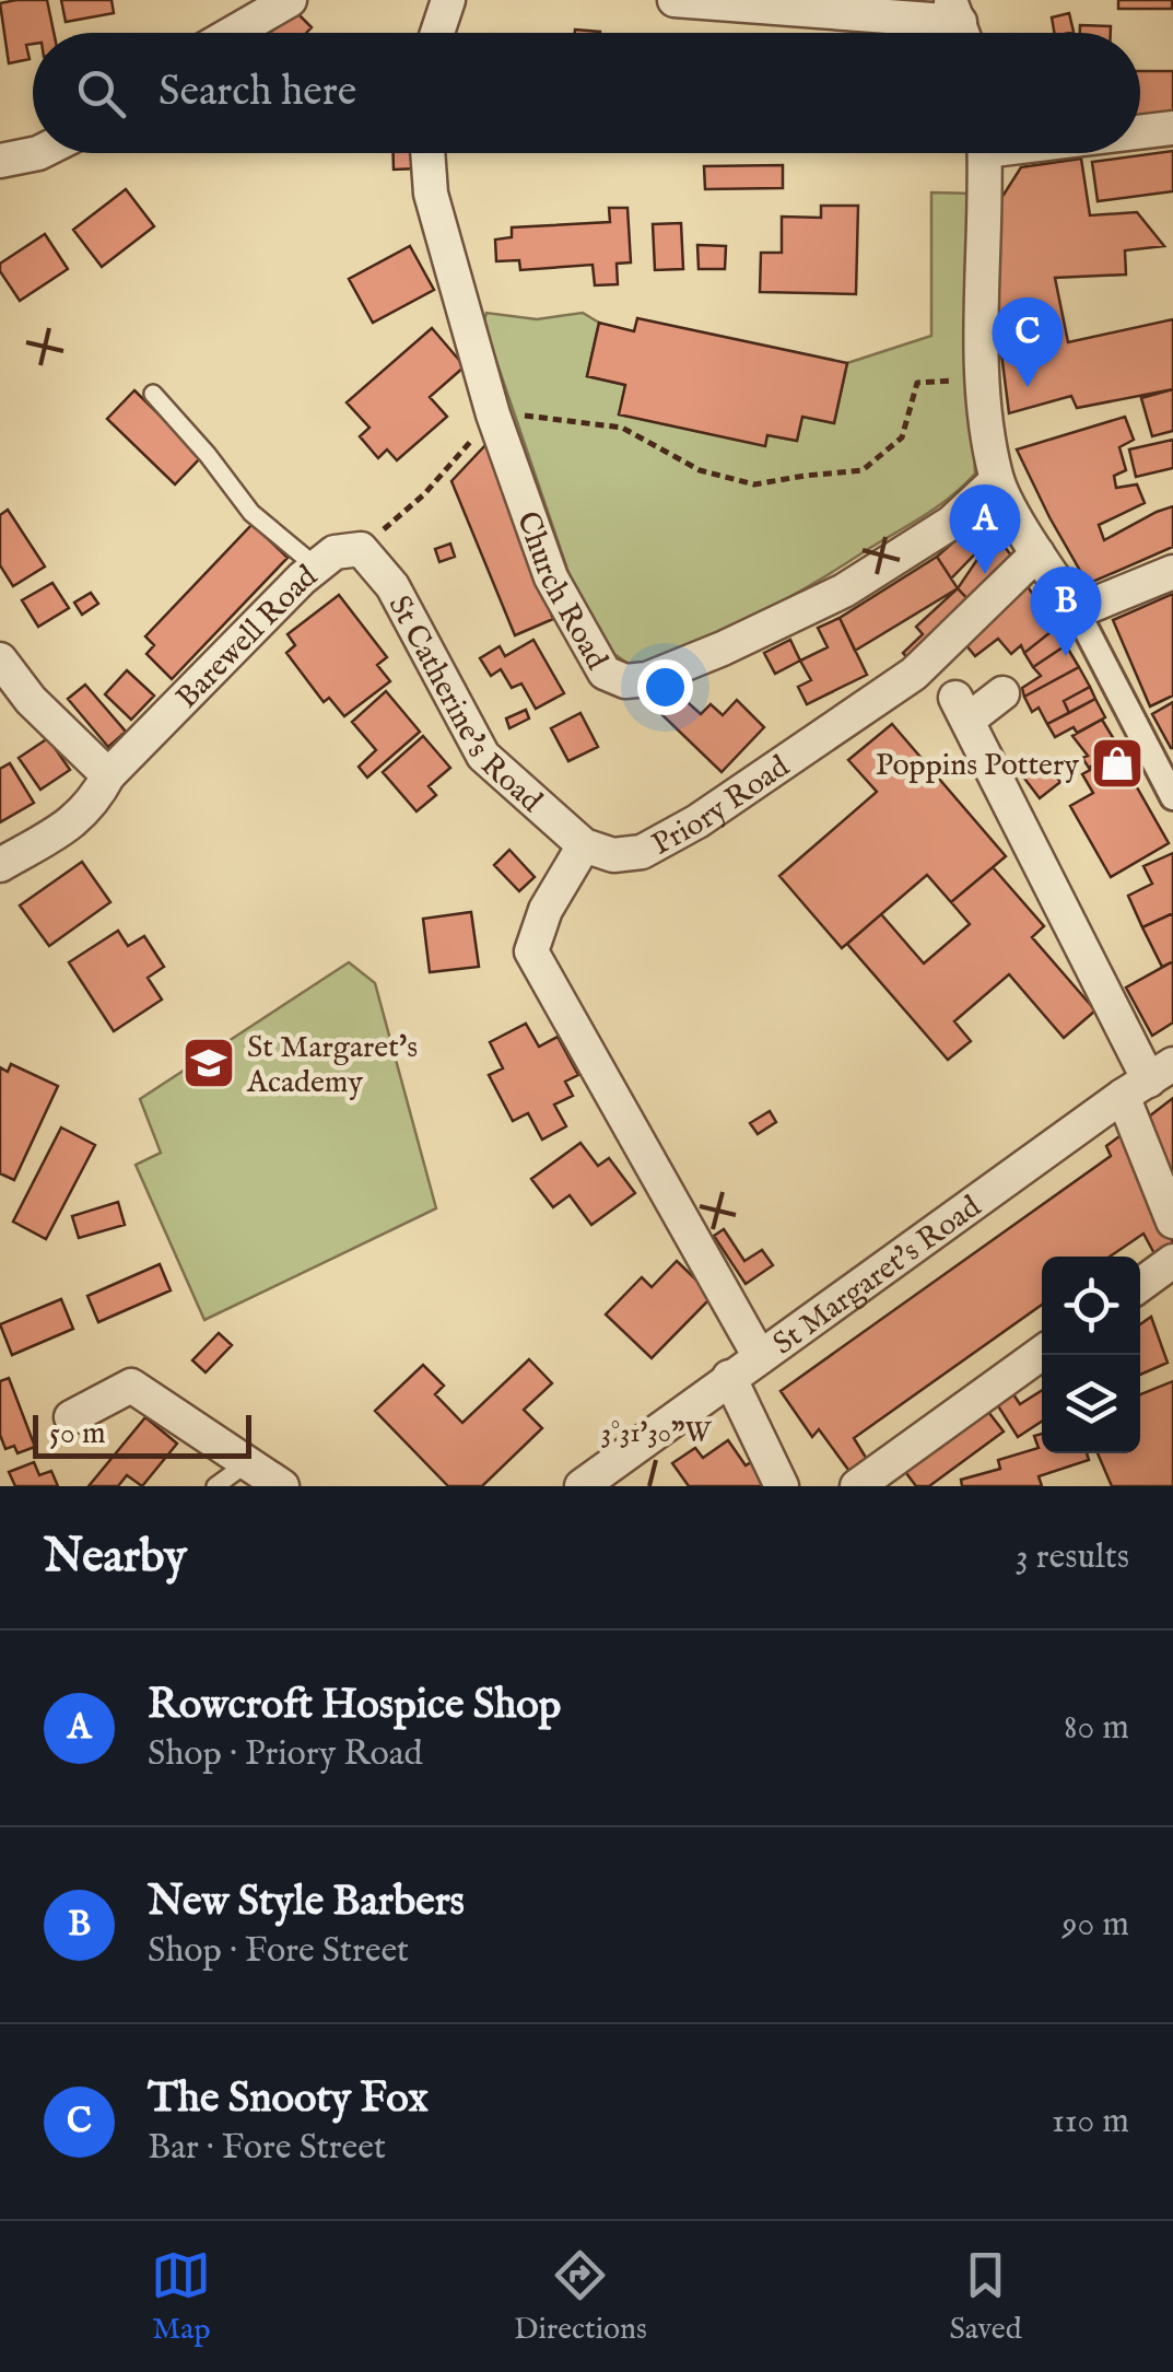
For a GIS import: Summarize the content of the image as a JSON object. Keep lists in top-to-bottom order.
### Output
{
  "streets": {
    "street": [
      "Church Road",
      "Barewell Road",
      "St Catherine's Road",
      "Priory Road",
      "St Margaret's Road"
    ]
  },
  "crossings": [
    ["Barewell Road", "St Catherine's Road"],
    ["St Catherine's Road", "Priory Road"]
  ],
  "places": {
    "shop": ["Poppins Pottery"],
    "school or university": ["St Margaret's Academy"]
  },
  "scale_bar": "50 m",
  "page": {
    "search": "Search here",
    "pins": ["C", "A", "B"],
    "scale": "50 m",
    "heading": ["Nearby", "3 results"],
    "list": [
      {
        "mark": "A",
        "name": "Rowcroft Hospice Shop",
        "note": "Shop · Priory Road",
        "value": "80 m"
      },
      {
        "mark": "B",
        "name": "New Style Barbers",
        "note": "Shop · Fore Street",
        "value": "90 m"
      },
      {
        "mark": "C",
        "name": "The Snooty Fox",
        "note": "Bar · Fore Street",
        "value": "110 m"
      }
    ],
    "nav": ["Map", "Directions", "Saved"]
  },
  "coordinates": ["3°31'30\"W"]
}
